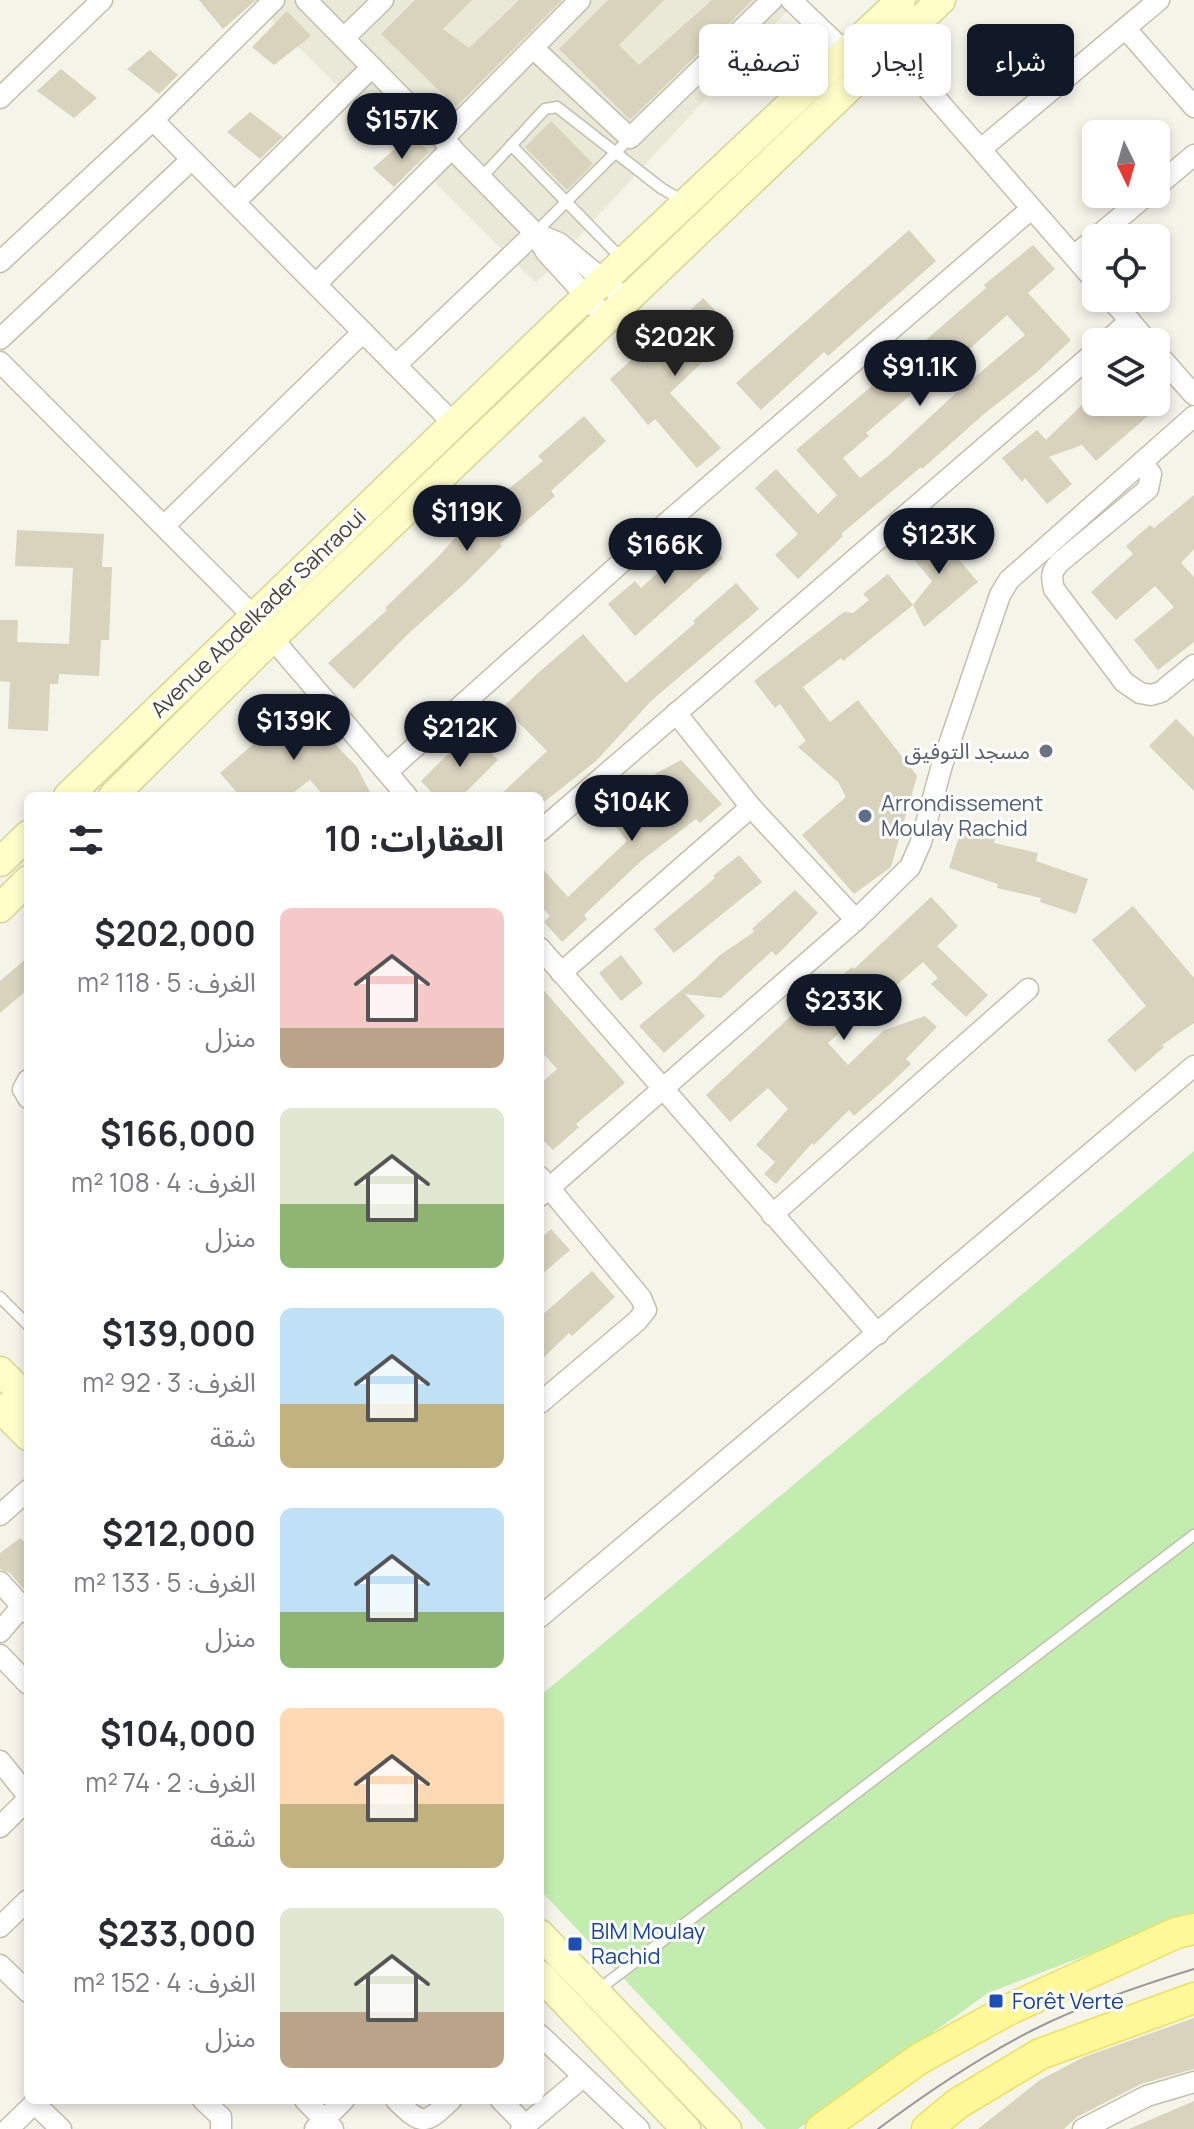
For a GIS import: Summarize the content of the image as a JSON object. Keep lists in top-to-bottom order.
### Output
{
  "streets": {
    "main road": ["Avenue Abdelkader Sahraoui"]
  },
  "places": {
    "other": ["مسجد التوفيق", "Arrondissement Moulay Rachid"],
    "transit": ["BIM Moulay Rachid", "Forêt Verte"]
  },
  "north": "bottom",
  "page": {
    "chip": ["شراء", "إيجار", "تصفية"],
    "price": [
      "$157K",
      "$202K",
      "$91.1K",
      "$119K",
      "$123K",
      "$166K",
      "$139K",
      "$212K",
      "$104K",
      "$233K"
    ],
    "heading": "العقارات: 10",
    "list": [
      {
        "name": "$202,000",
        "note": "الغرف: 5 · 118 m² · منزل"
      },
      {
        "name": "$166,000",
        "note": "الغرف: 4 · 108 m² · منزل"
      },
      {
        "name": "$139,000",
        "note": "الغرف: 3 · 92 m² · شقة"
      },
      {
        "name": "$212,000",
        "note": "الغرف: 5 · 133 m² · منزل"
      },
      {
        "name": "$104,000",
        "note": "الغرف: 2 · 74 m² · شقة"
      },
      {
        "name": "$233,000",
        "note": "الغرف: 4 · 152 m² · منزل"
      }
    ]
  }
}
